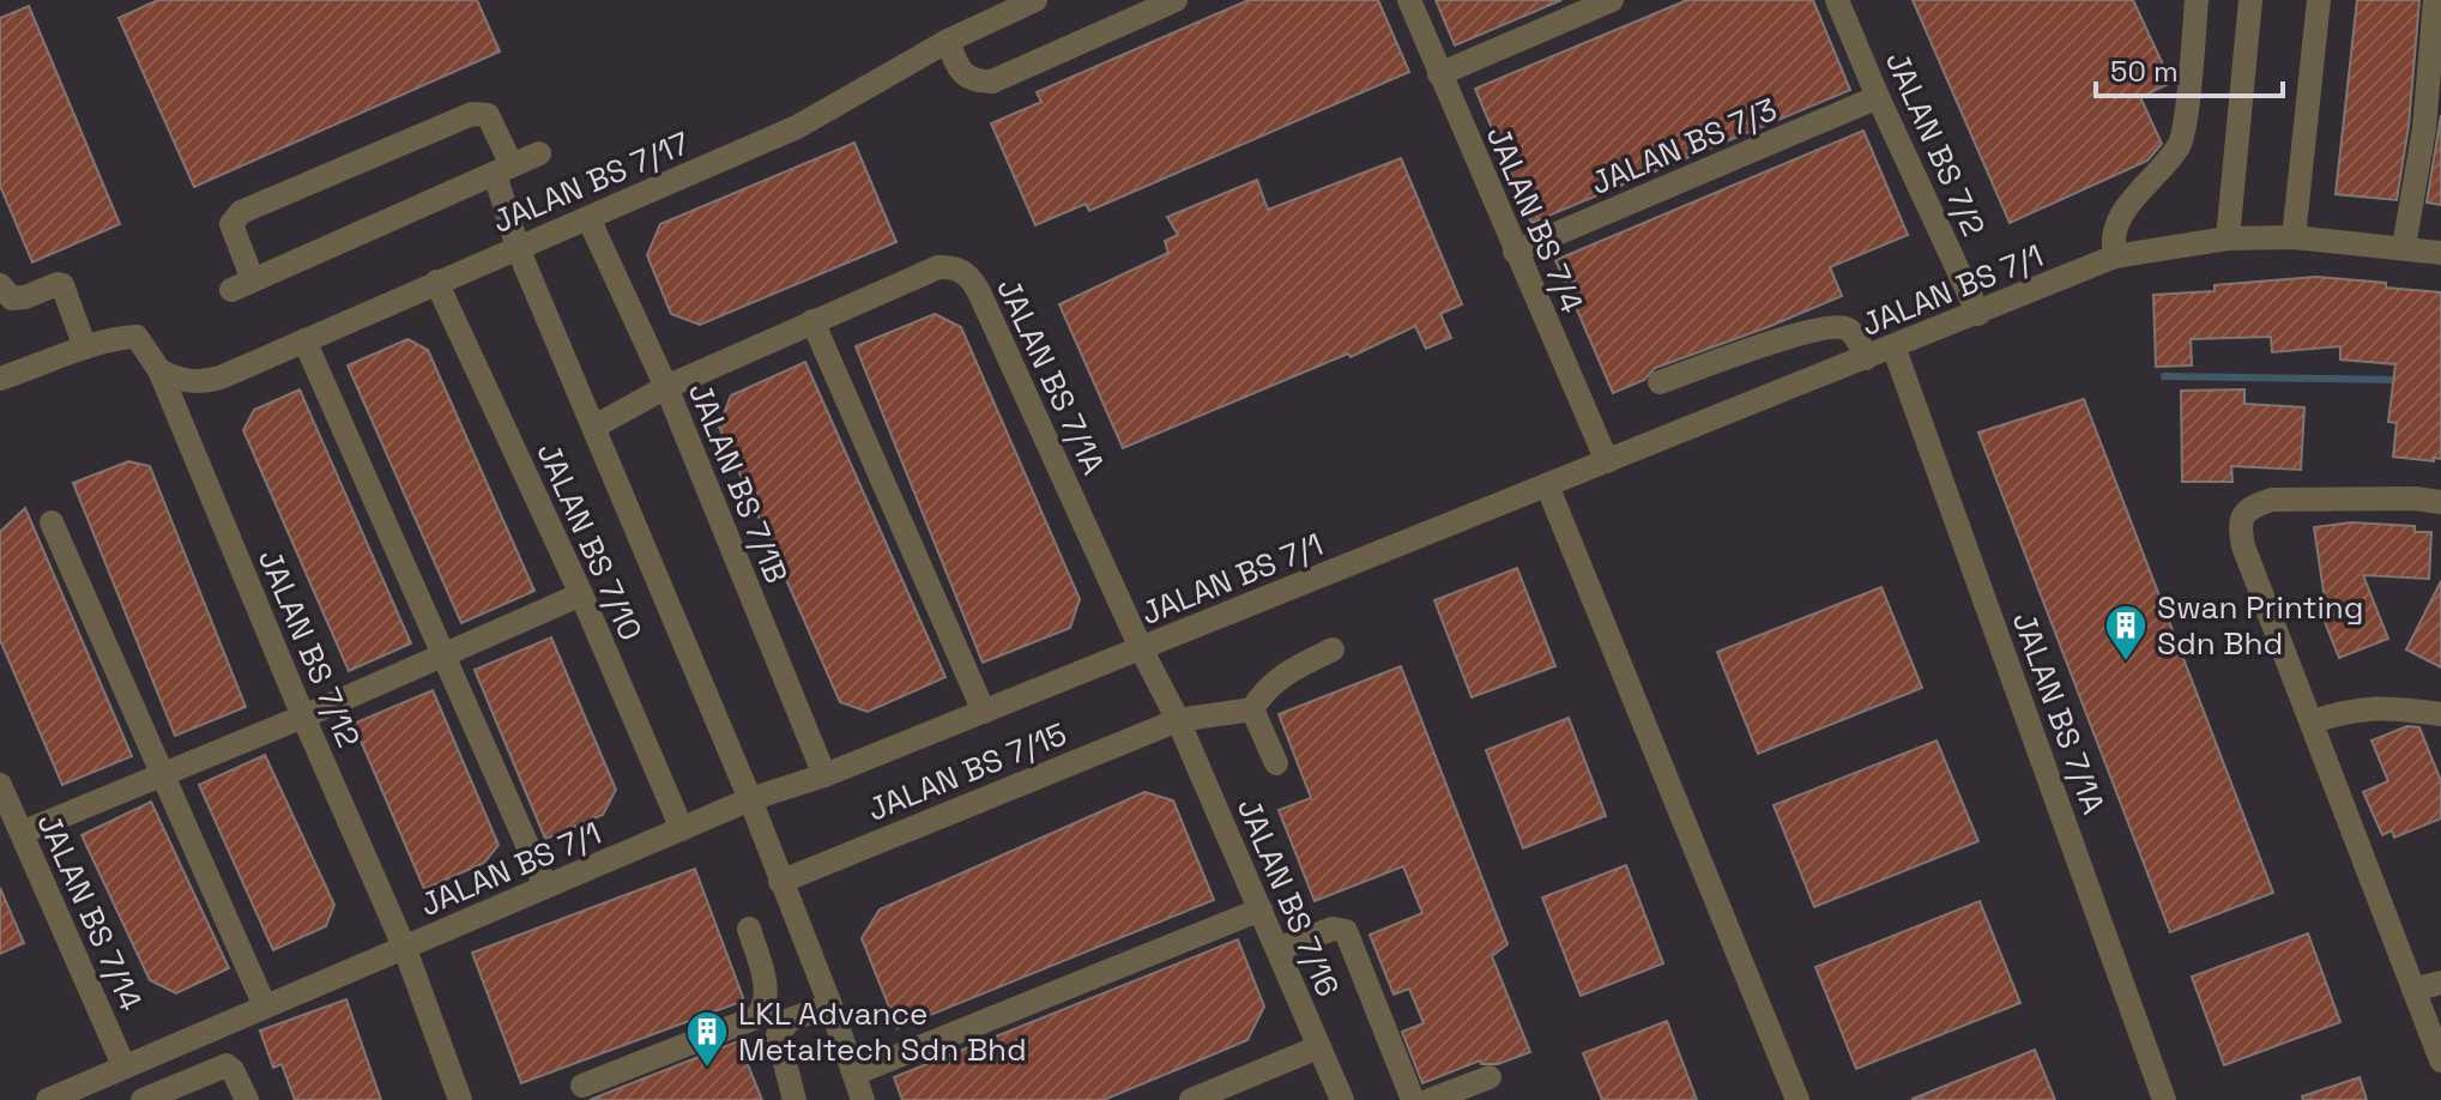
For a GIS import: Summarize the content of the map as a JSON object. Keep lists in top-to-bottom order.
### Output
{
  "streets": {
    "street": [
      "JALAN BS 7/2",
      "JALAN BS 7/3",
      "JALAN BS 7/17",
      "JALAN BS 7/4",
      "JALAN BS 7/1",
      "JALAN BS 7/1A",
      "JALAN BS 7/1B",
      "JALAN BS 7/10",
      "JALAN BS 7/12",
      "JALAN BS 7/15",
      "JALAN BS 7/16",
      "JALAN BS 7/14"
    ]
  },
  "crossings": [
    ["JALAN BS 7/2", "JALAN BS 7/3"],
    ["JALAN BS 7/2", "JALAN BS 7/1"],
    ["JALAN BS 7/3", "JALAN BS 7/4"],
    ["JALAN BS 7/17", "JALAN BS 7/1B"],
    ["JALAN BS 7/17", "JALAN BS 7/10"],
    ["JALAN BS 7/17", "JALAN BS 7/12"],
    ["JALAN BS 7/4", "JALAN BS 7/1"],
    ["JALAN BS 7/1", "JALAN BS 7/1A"],
    ["JALAN BS 7/1", "JALAN BS 7/1B"],
    ["JALAN BS 7/1", "JALAN BS 7/10"],
    ["JALAN BS 7/1", "JALAN BS 7/12"],
    ["JALAN BS 7/1", "JALAN BS 7/16"],
    ["JALAN BS 7/1", "JALAN BS 7/14"],
    ["JALAN BS 7/1A", "JALAN BS 7/1B"],
    ["JALAN BS 7/1A", "JALAN BS 7/16"],
    ["JALAN BS 7/15", "JALAN BS 7/16"]
  ],
  "places": {
    "building": ["Swan Printing Sdn Bhd", "LKL Advance Metaltech Sdn Bhd"]
  },
  "scale_bar": "50 m"
}
